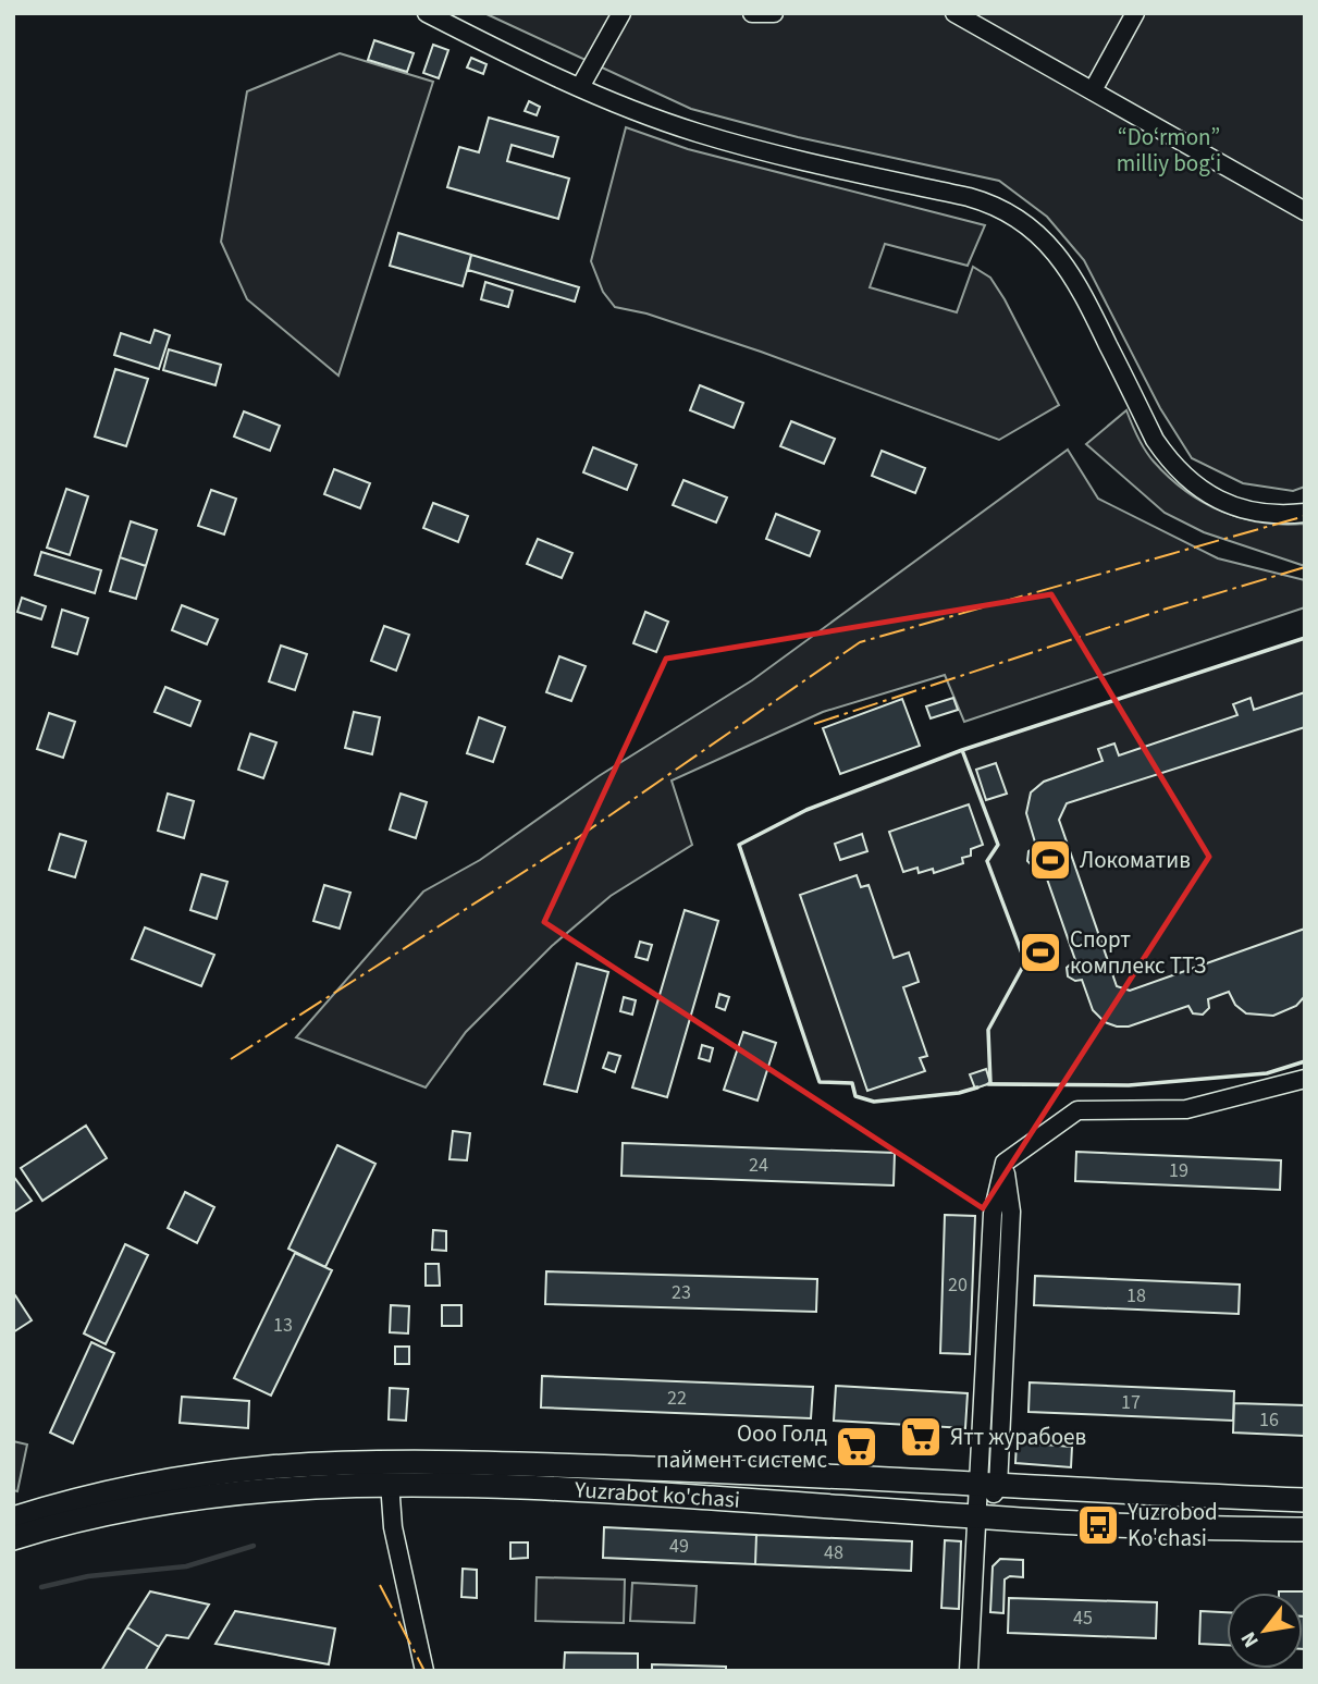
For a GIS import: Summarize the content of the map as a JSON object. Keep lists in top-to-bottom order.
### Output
{
  "streets": {
    "main road": ["Yuzrabot ko'chasi"]
  },
  "parks": ["“Do‘rmon” milliy bog‘i"],
  "places": {
    "sports": ["Локоматив", "Спорт комплекс ТТЗ"],
    "supermarket": ["Ятт журабоев", "Ооо Голд паймент системс"],
    "bus stop": ["Yuzrobod Ko'chasi"]
  },
  "house_numbers": [
    "24",
    "19",
    "20",
    "23",
    "18",
    "13",
    "22",
    "17",
    "16",
    "49",
    "48",
    "45"
  ],
  "north": "bottom left"
}
